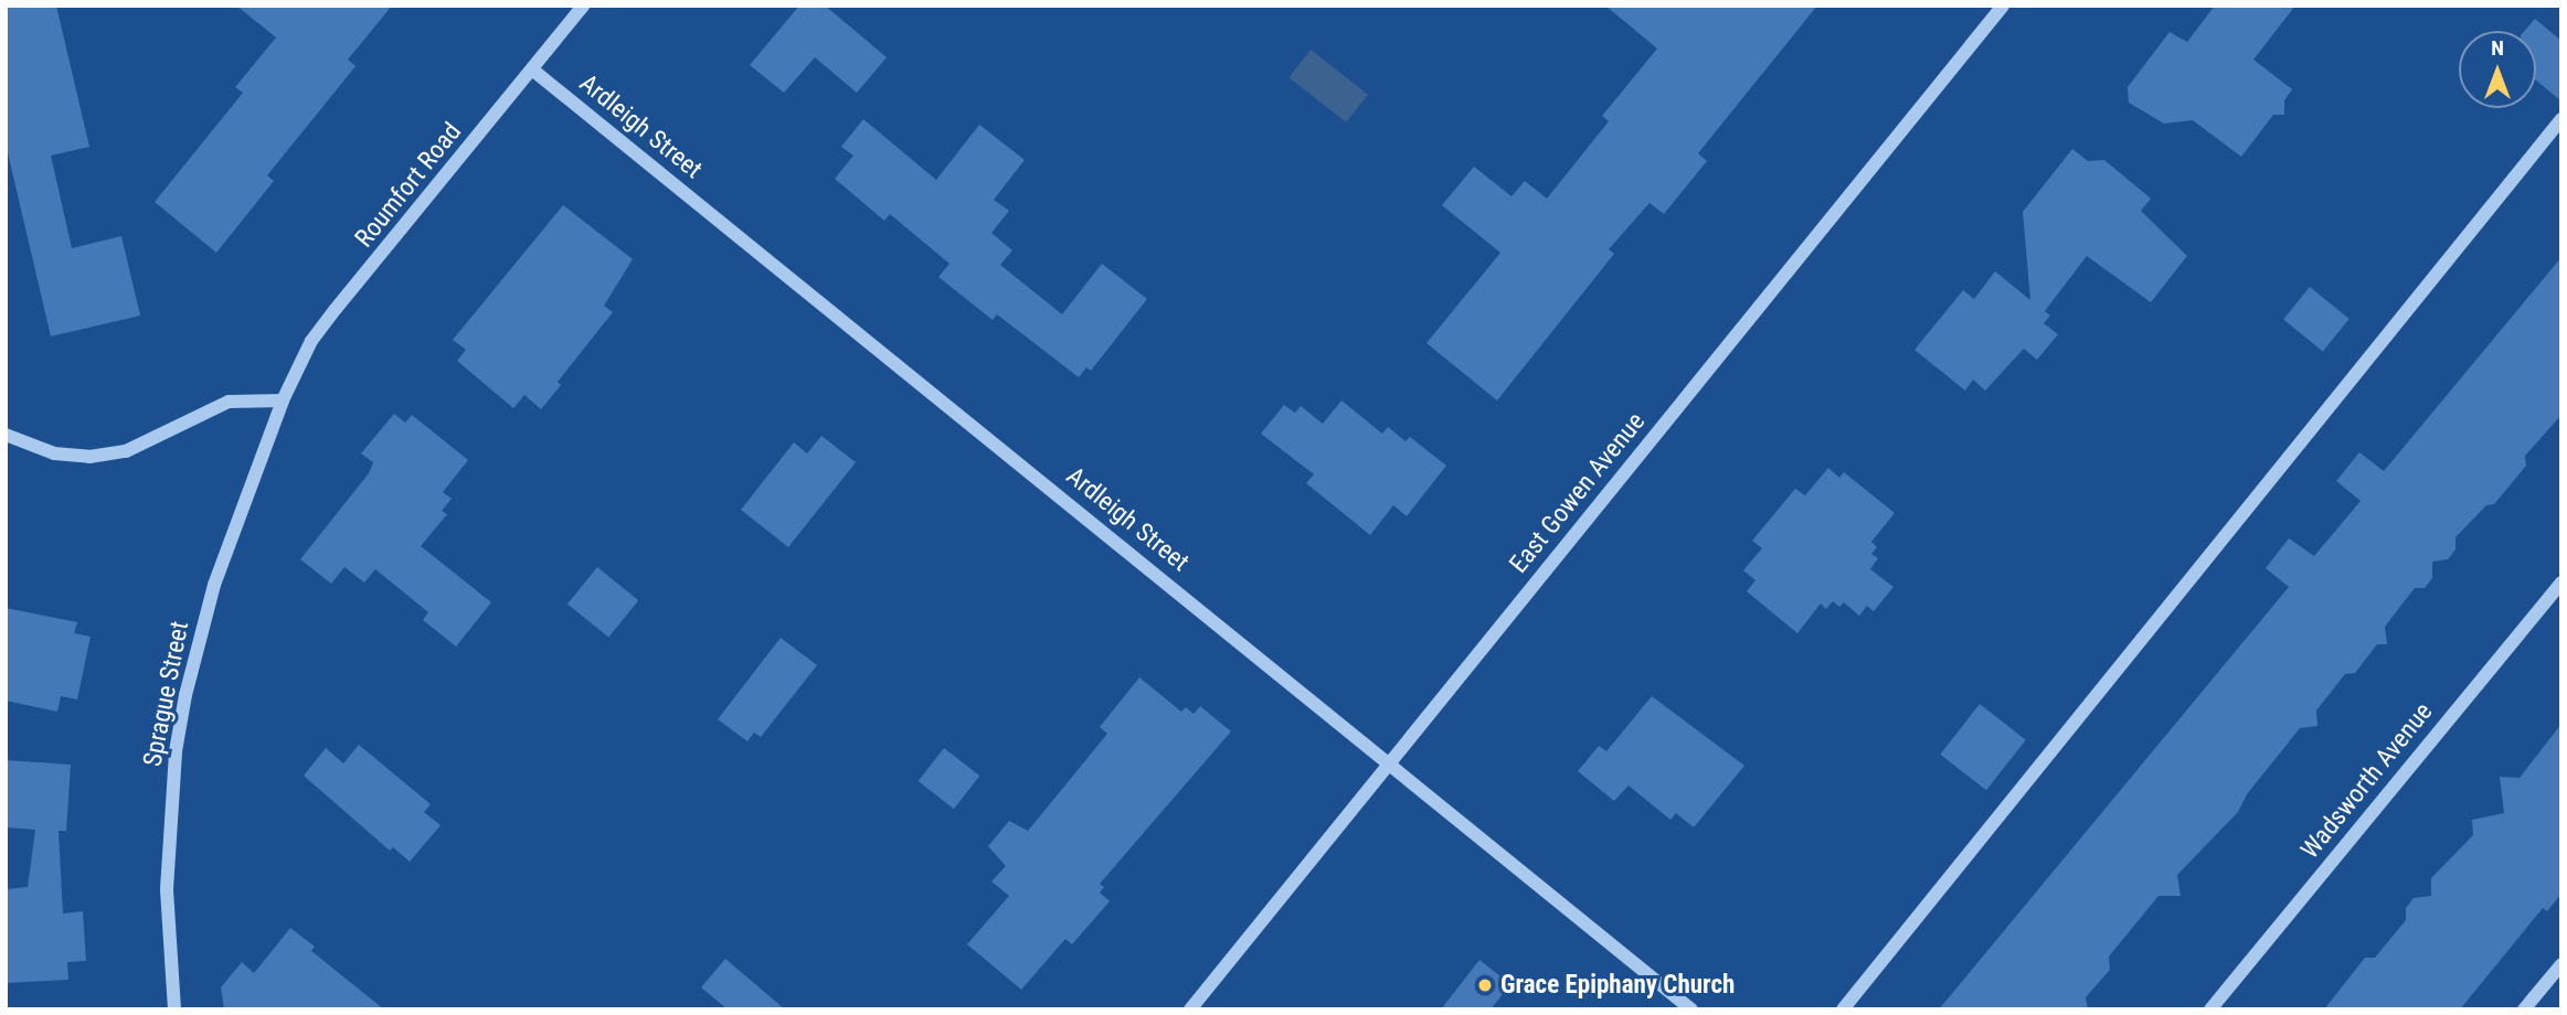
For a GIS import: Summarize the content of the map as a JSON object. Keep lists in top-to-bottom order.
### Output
{
  "streets": {
    "street": [
      "Ardleigh Street",
      "Roumfort Road",
      "East Gowen Avenue",
      "Sprague Street",
      "Wadsworth Avenue"
    ]
  },
  "crossings": [
    ["Ardleigh Street", "Roumfort Road"],
    ["Ardleigh Street", "East Gowen Avenue"],
    ["Roumfort Road", "Sprague Street"]
  ],
  "places": ["Grace Epiphany Church"],
  "north": "top"
}
